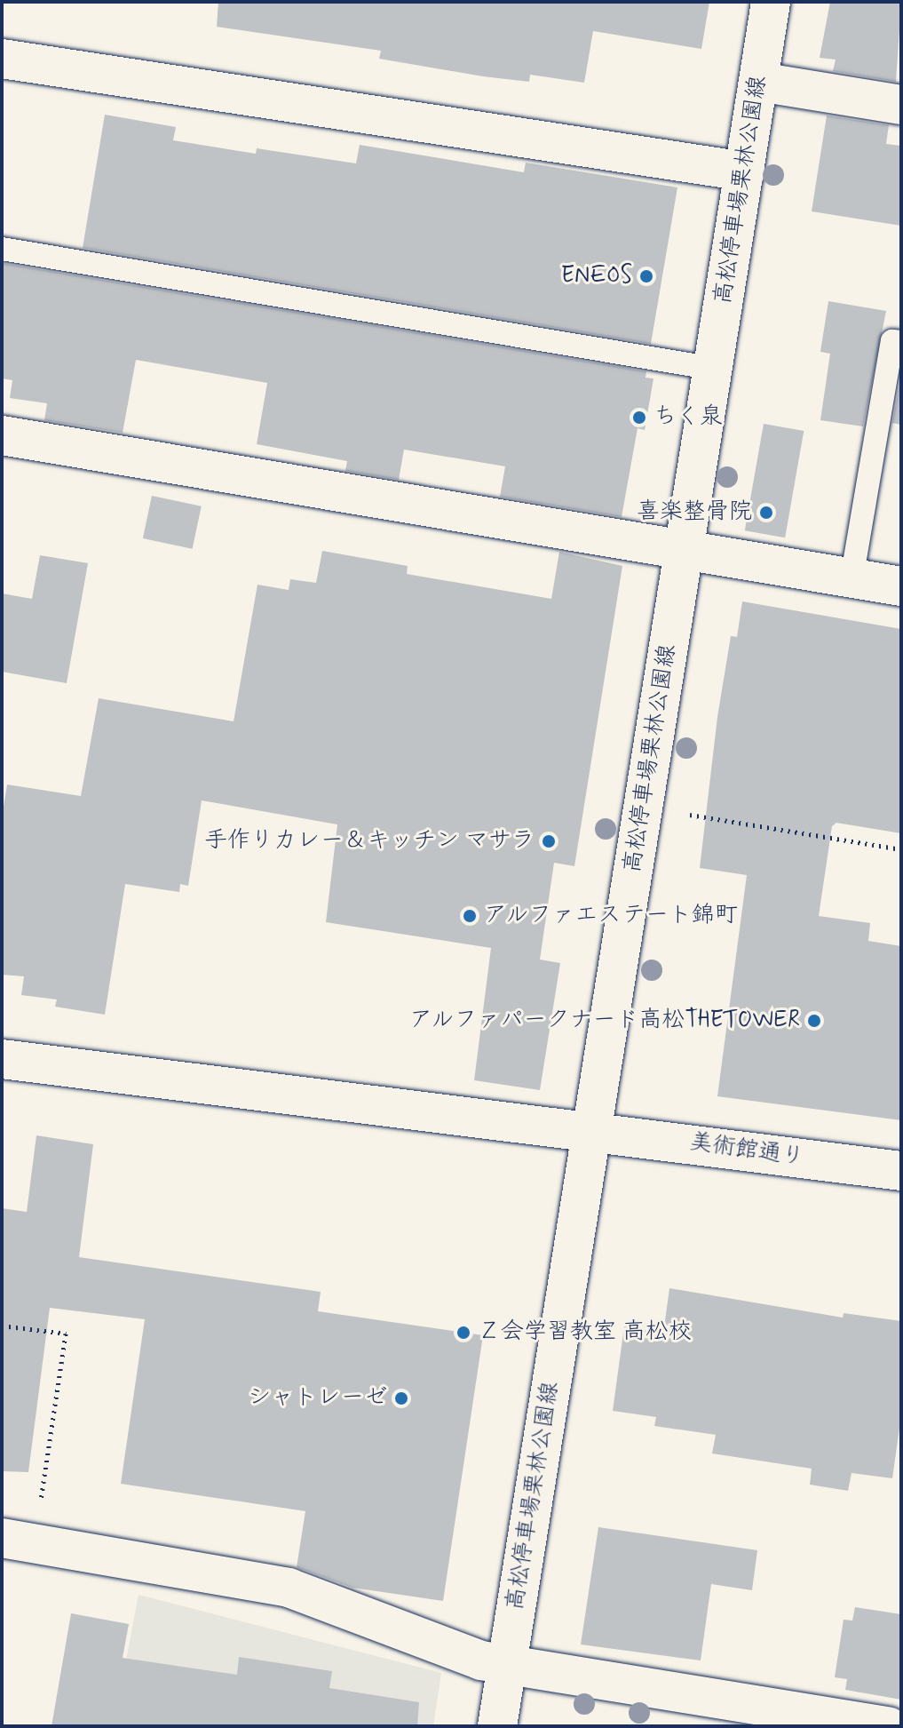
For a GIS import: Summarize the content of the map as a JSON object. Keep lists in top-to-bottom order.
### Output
{
  "streets": {
    "street": ["高松停車場栗林公園線", "美術館通り"]
  },
  "crossings": [
    ["高松停車場栗林公園線", "美術館通り"]
  ],
  "places": [
    "ENEOS",
    "ちく泉",
    "喜楽整骨院",
    "手作りカレー＆キッチン マサラ",
    "アルファエステート錦町",
    "アルファパークナード高松THETOWER",
    "Ｚ会学習教室 高松校",
    "シャトレーゼ"
  ]
}
